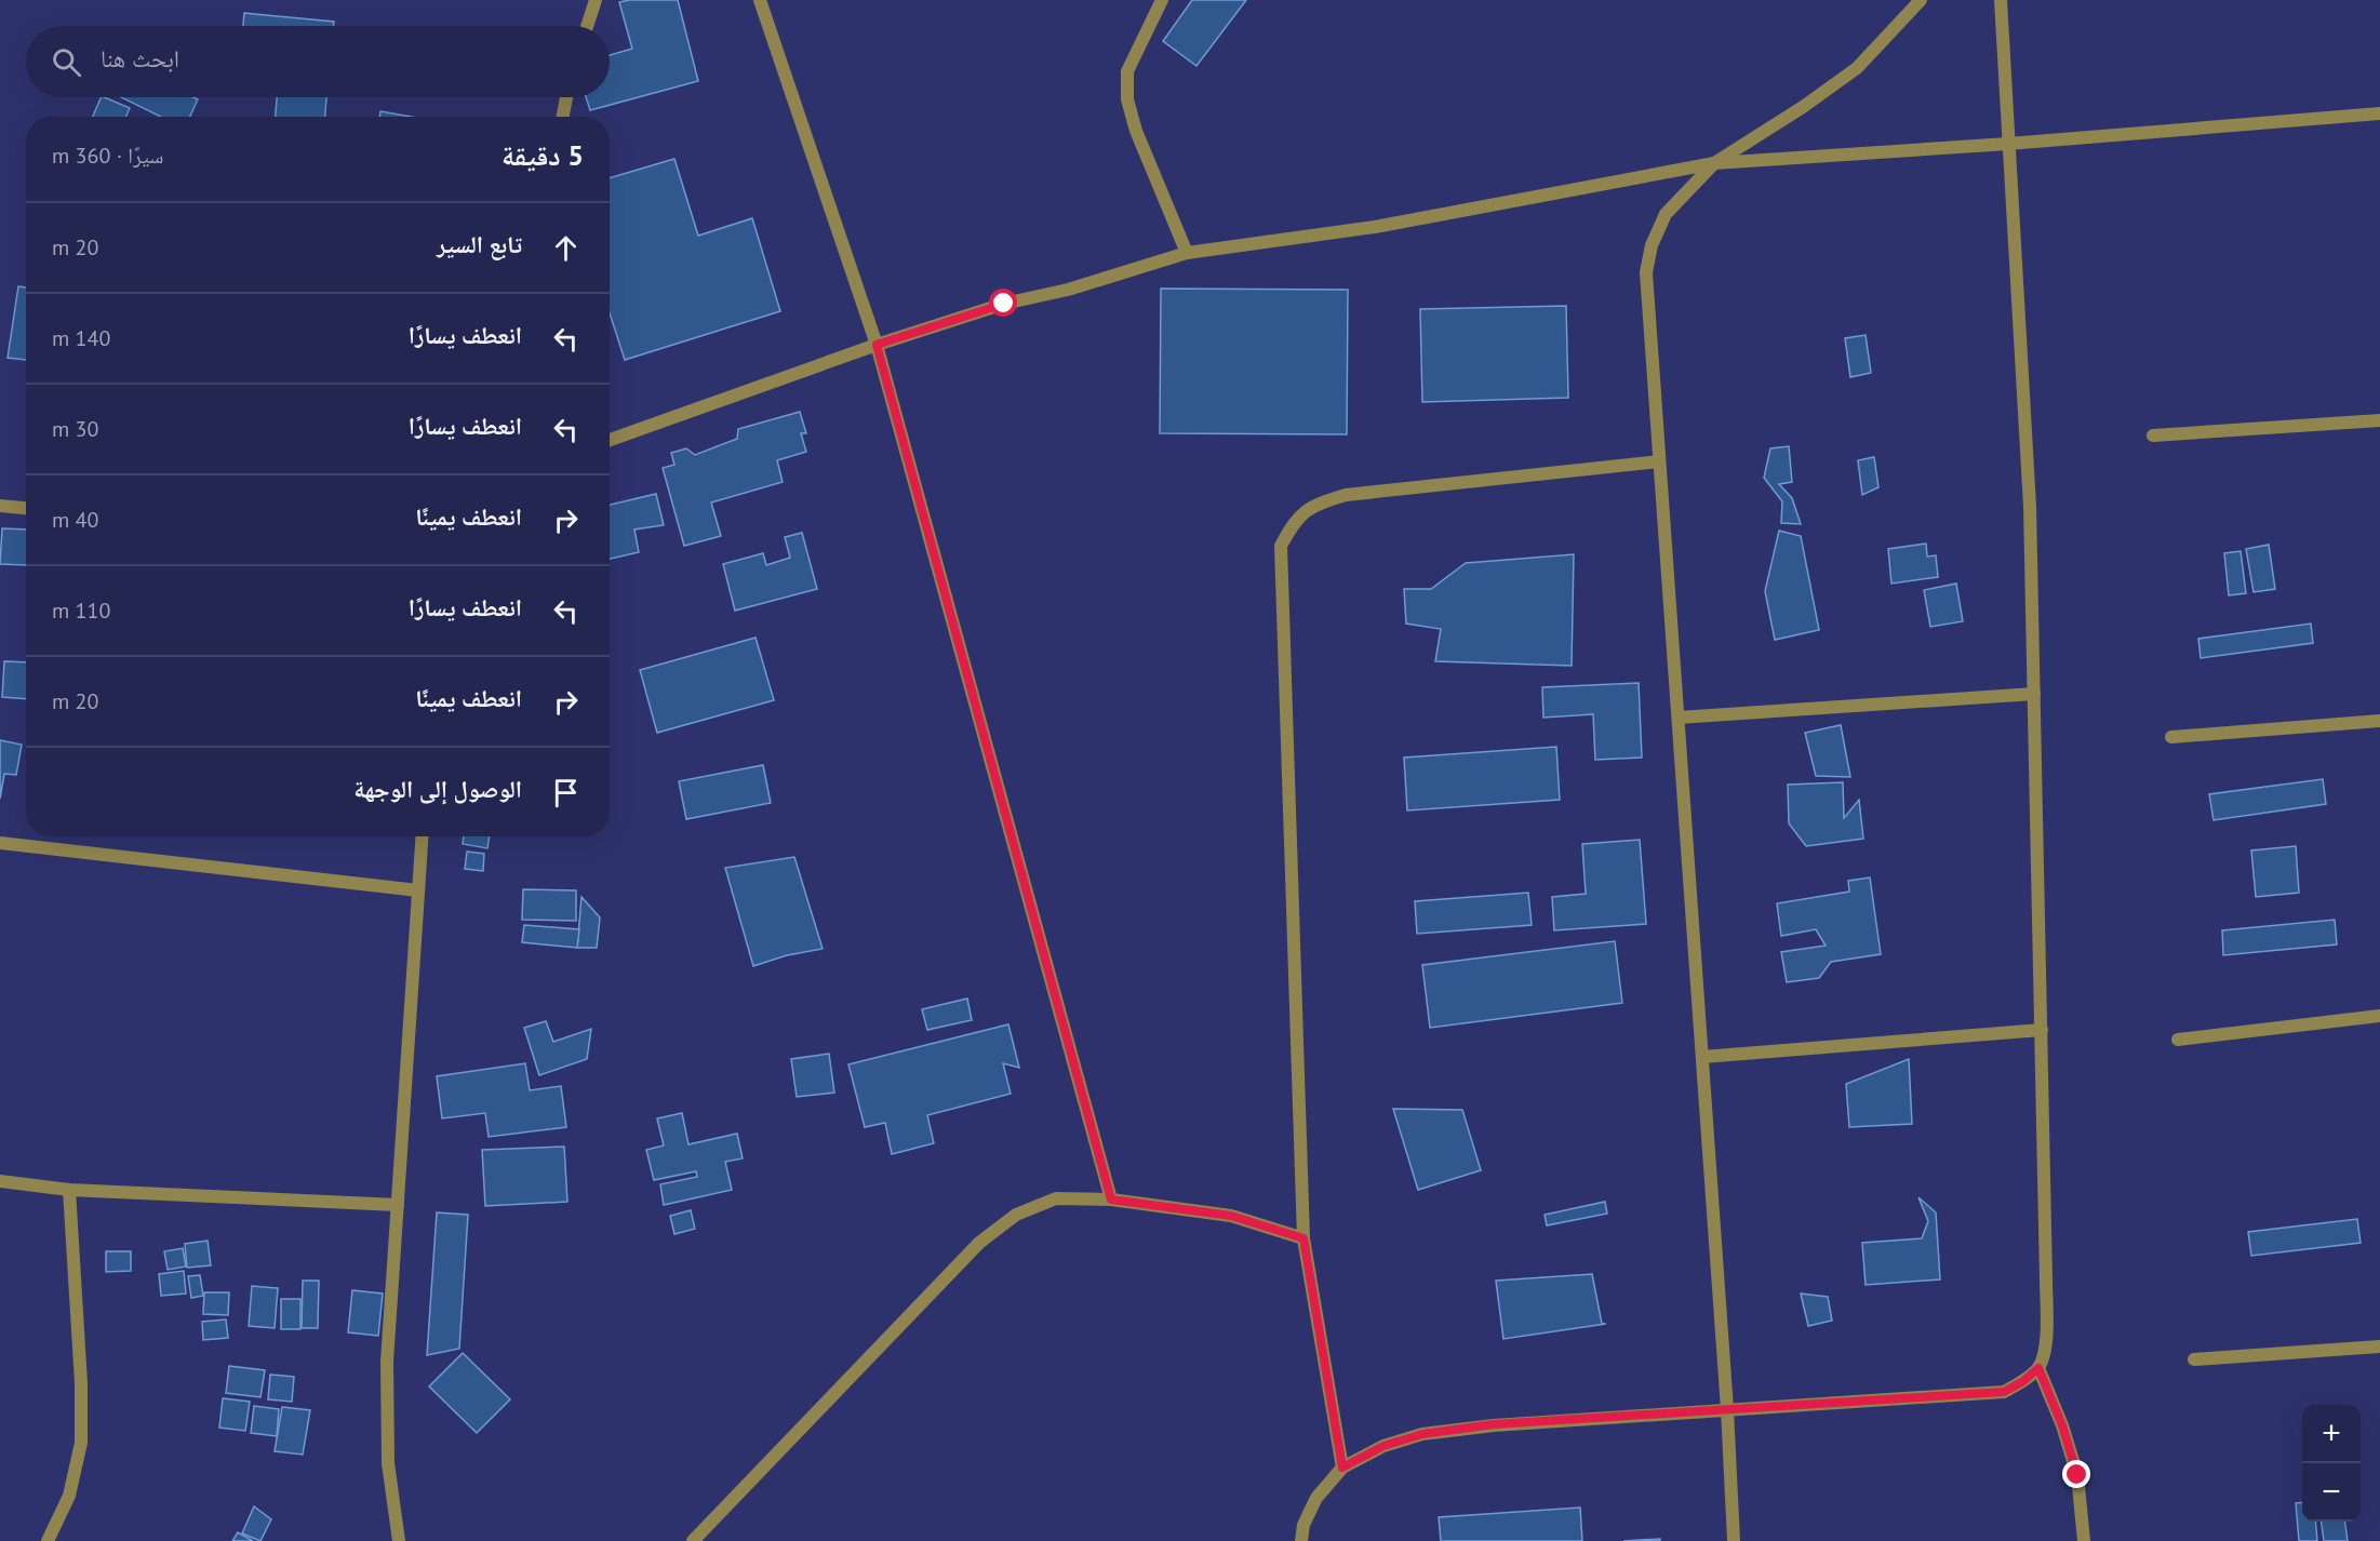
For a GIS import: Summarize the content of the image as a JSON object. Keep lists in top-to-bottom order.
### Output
{
  "page": {
    "search": "ابحث هنا",
    "heading": ["5 دقيقة", "سيرًا · 360 m"],
    "list": [
      ["تابع السير", "20 m"],
      ["انعطف يسارًا", "140 m"],
      ["انعطف يسارًا", "30 m"],
      ["انعطف يمينًا", "40 m"],
      ["انعطف يسارًا", "110 m"],
      ["انعطف يمينًا", "20 m"],
      "الوصول إلى الوجهة"
    ],
    "map_buttons": ["+", "−"]
  }
}
